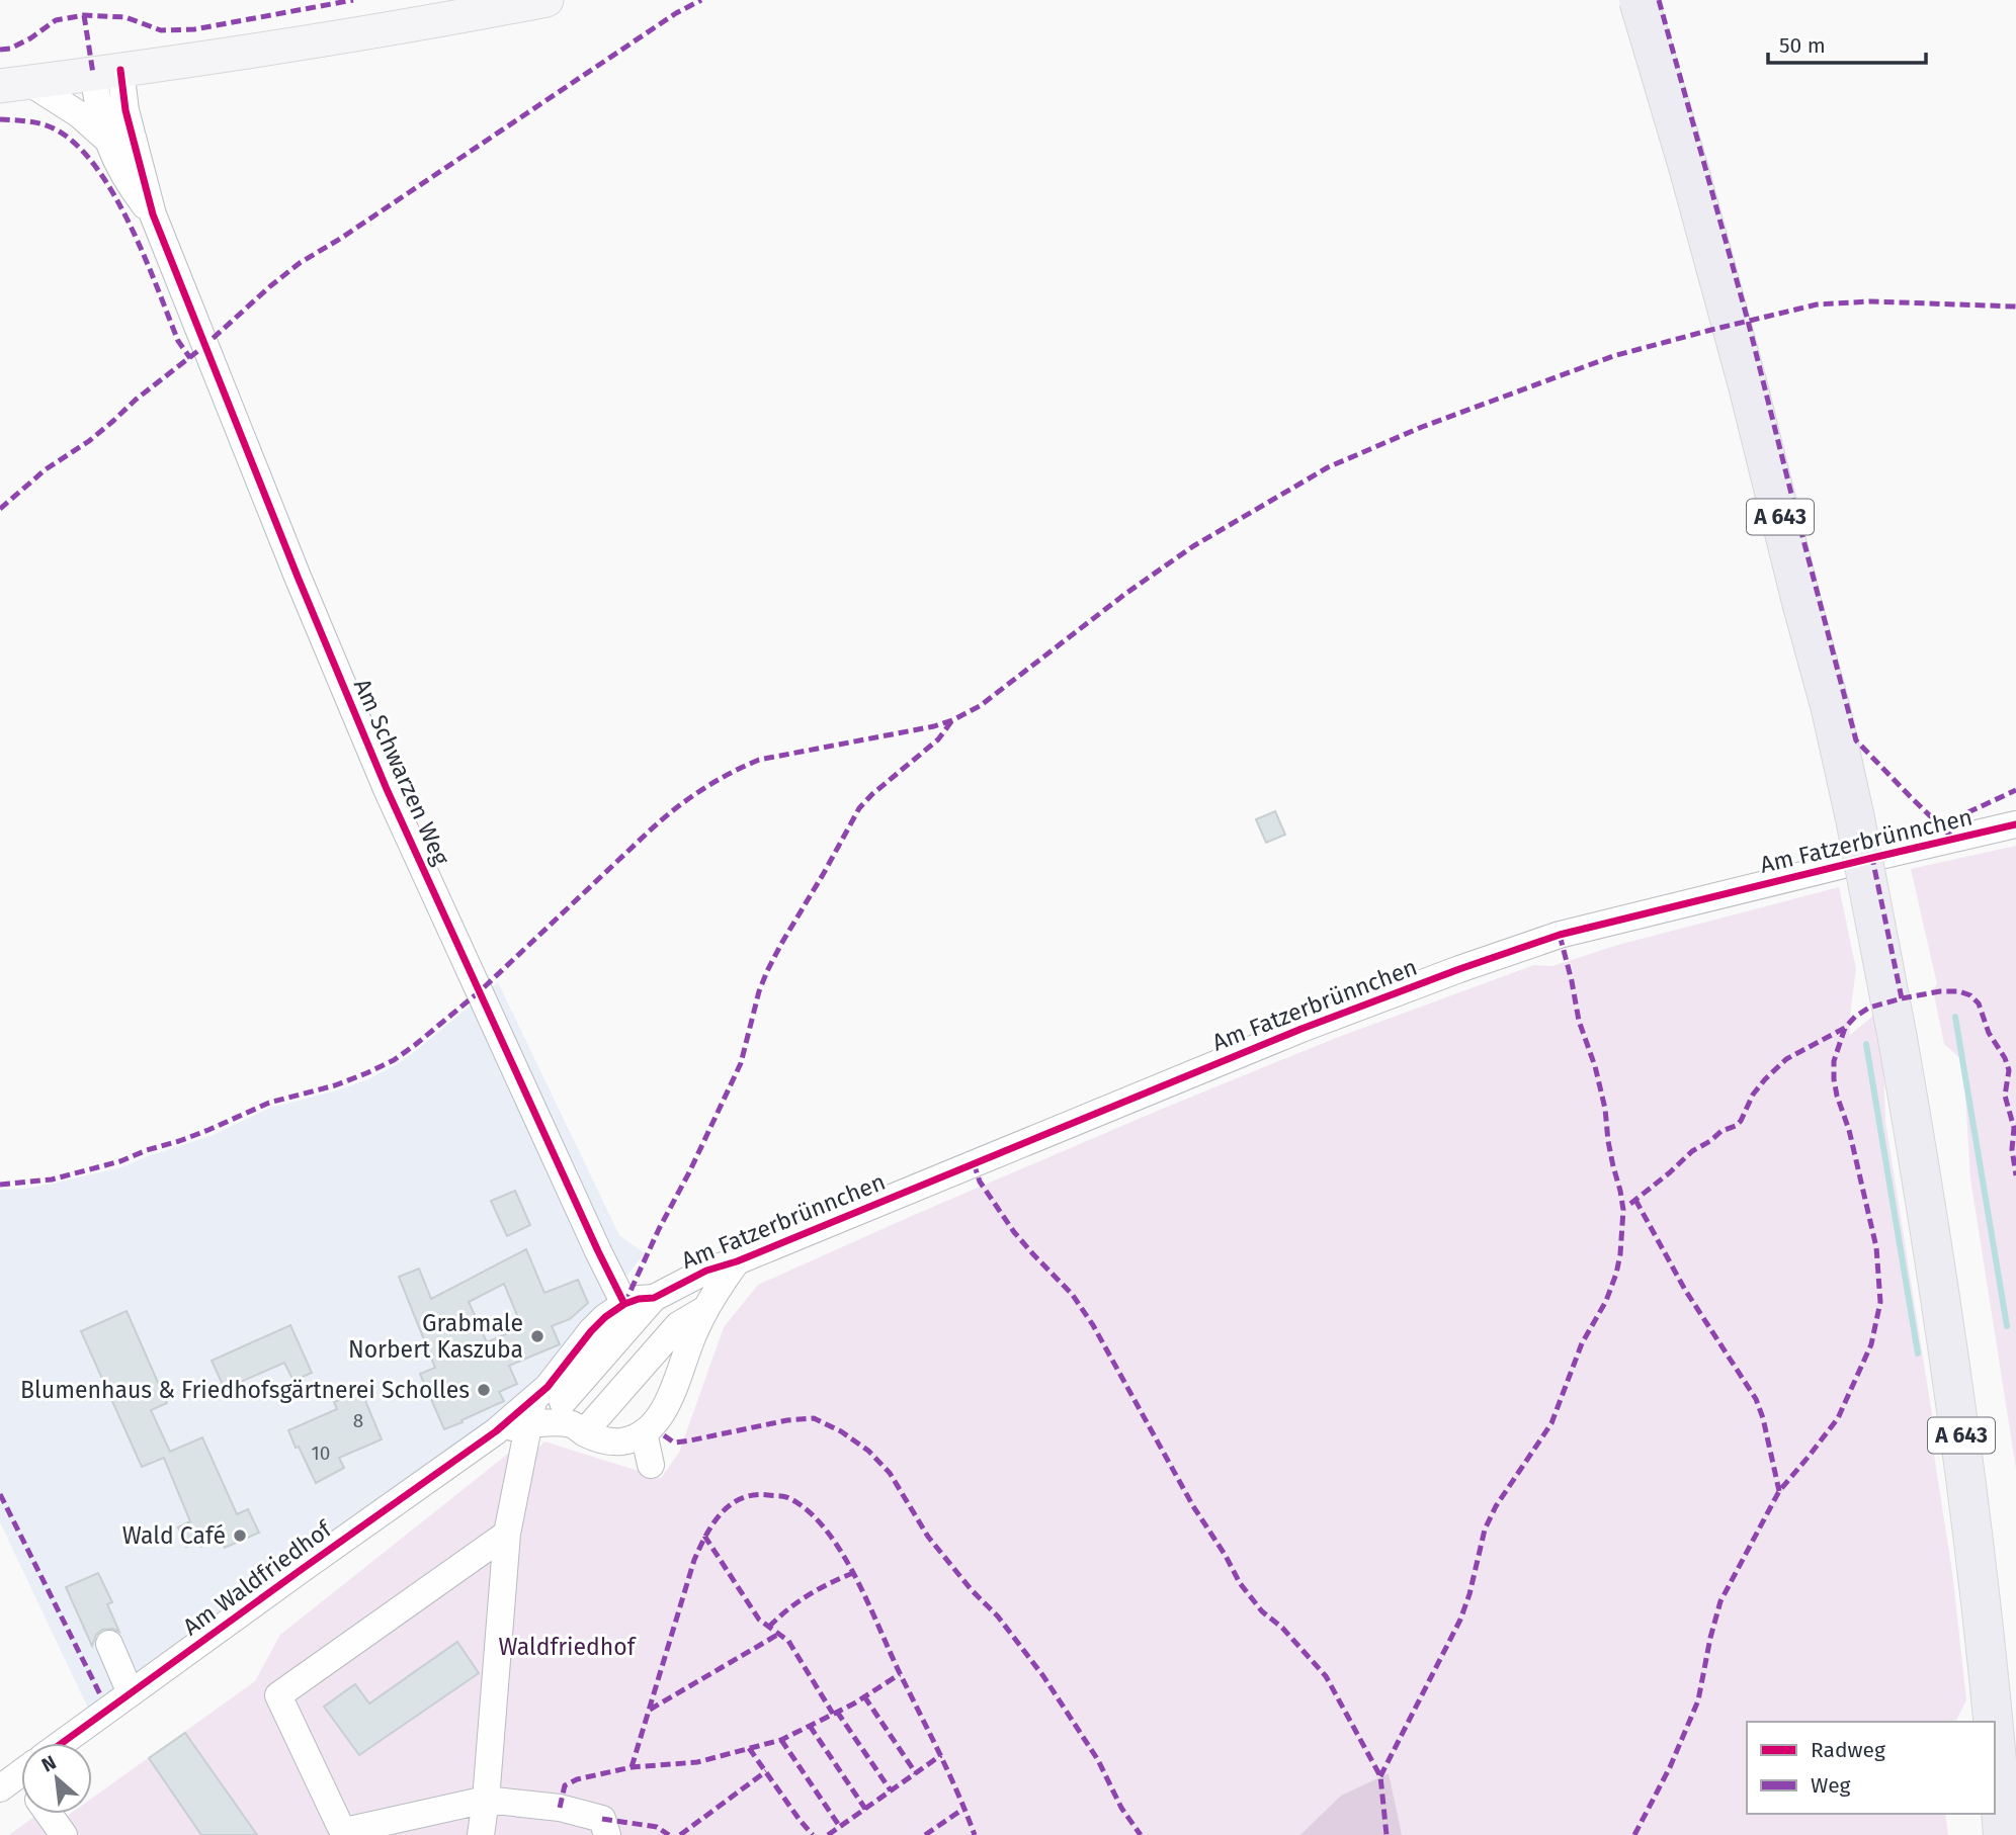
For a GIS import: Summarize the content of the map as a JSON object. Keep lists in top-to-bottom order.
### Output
{
  "streets": {
    "highway": ["A 643"],
    "street": ["Am Schwarzen Weg", "Am Fatzerbrünnchen", "Am Waldfriedhof"]
  },
  "parks": ["Waldfriedhof"],
  "places": ["Grabmale Norbert Kaszuba", "Blumenhaus & Friedhofsgärtnerei Scholles", "Wald Café"],
  "house_numbers": ["8", "10"],
  "legend": ["Radweg", "Weg"],
  "scale_bar": "50 m",
  "north": "top left"
}
